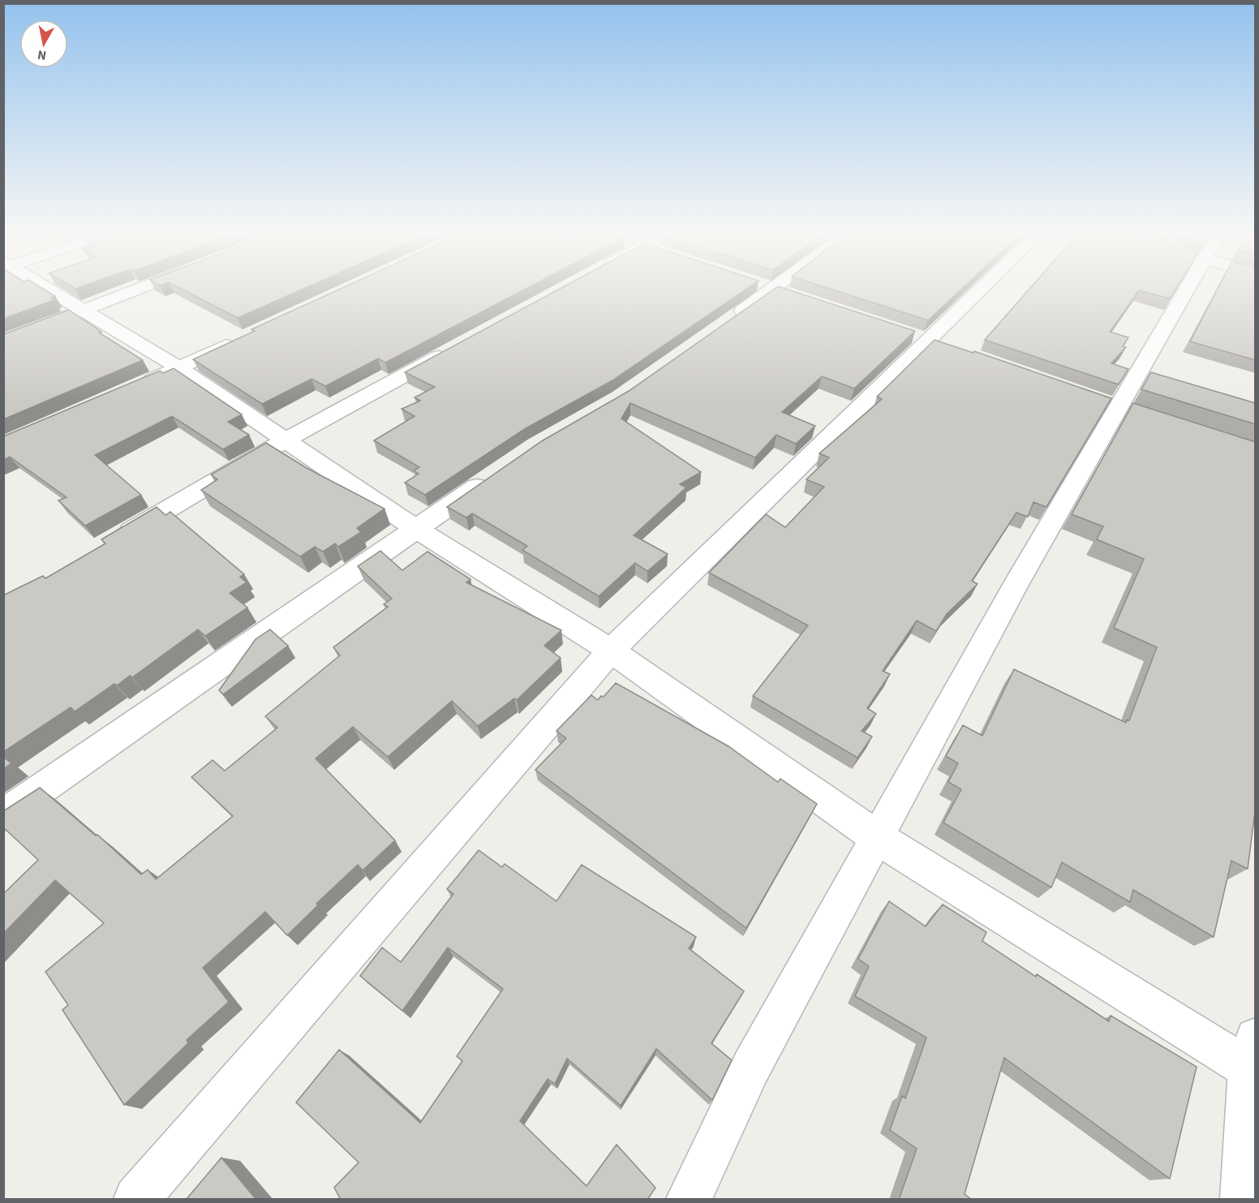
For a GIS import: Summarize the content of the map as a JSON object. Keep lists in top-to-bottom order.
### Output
{
  "north": "bottom"
}
